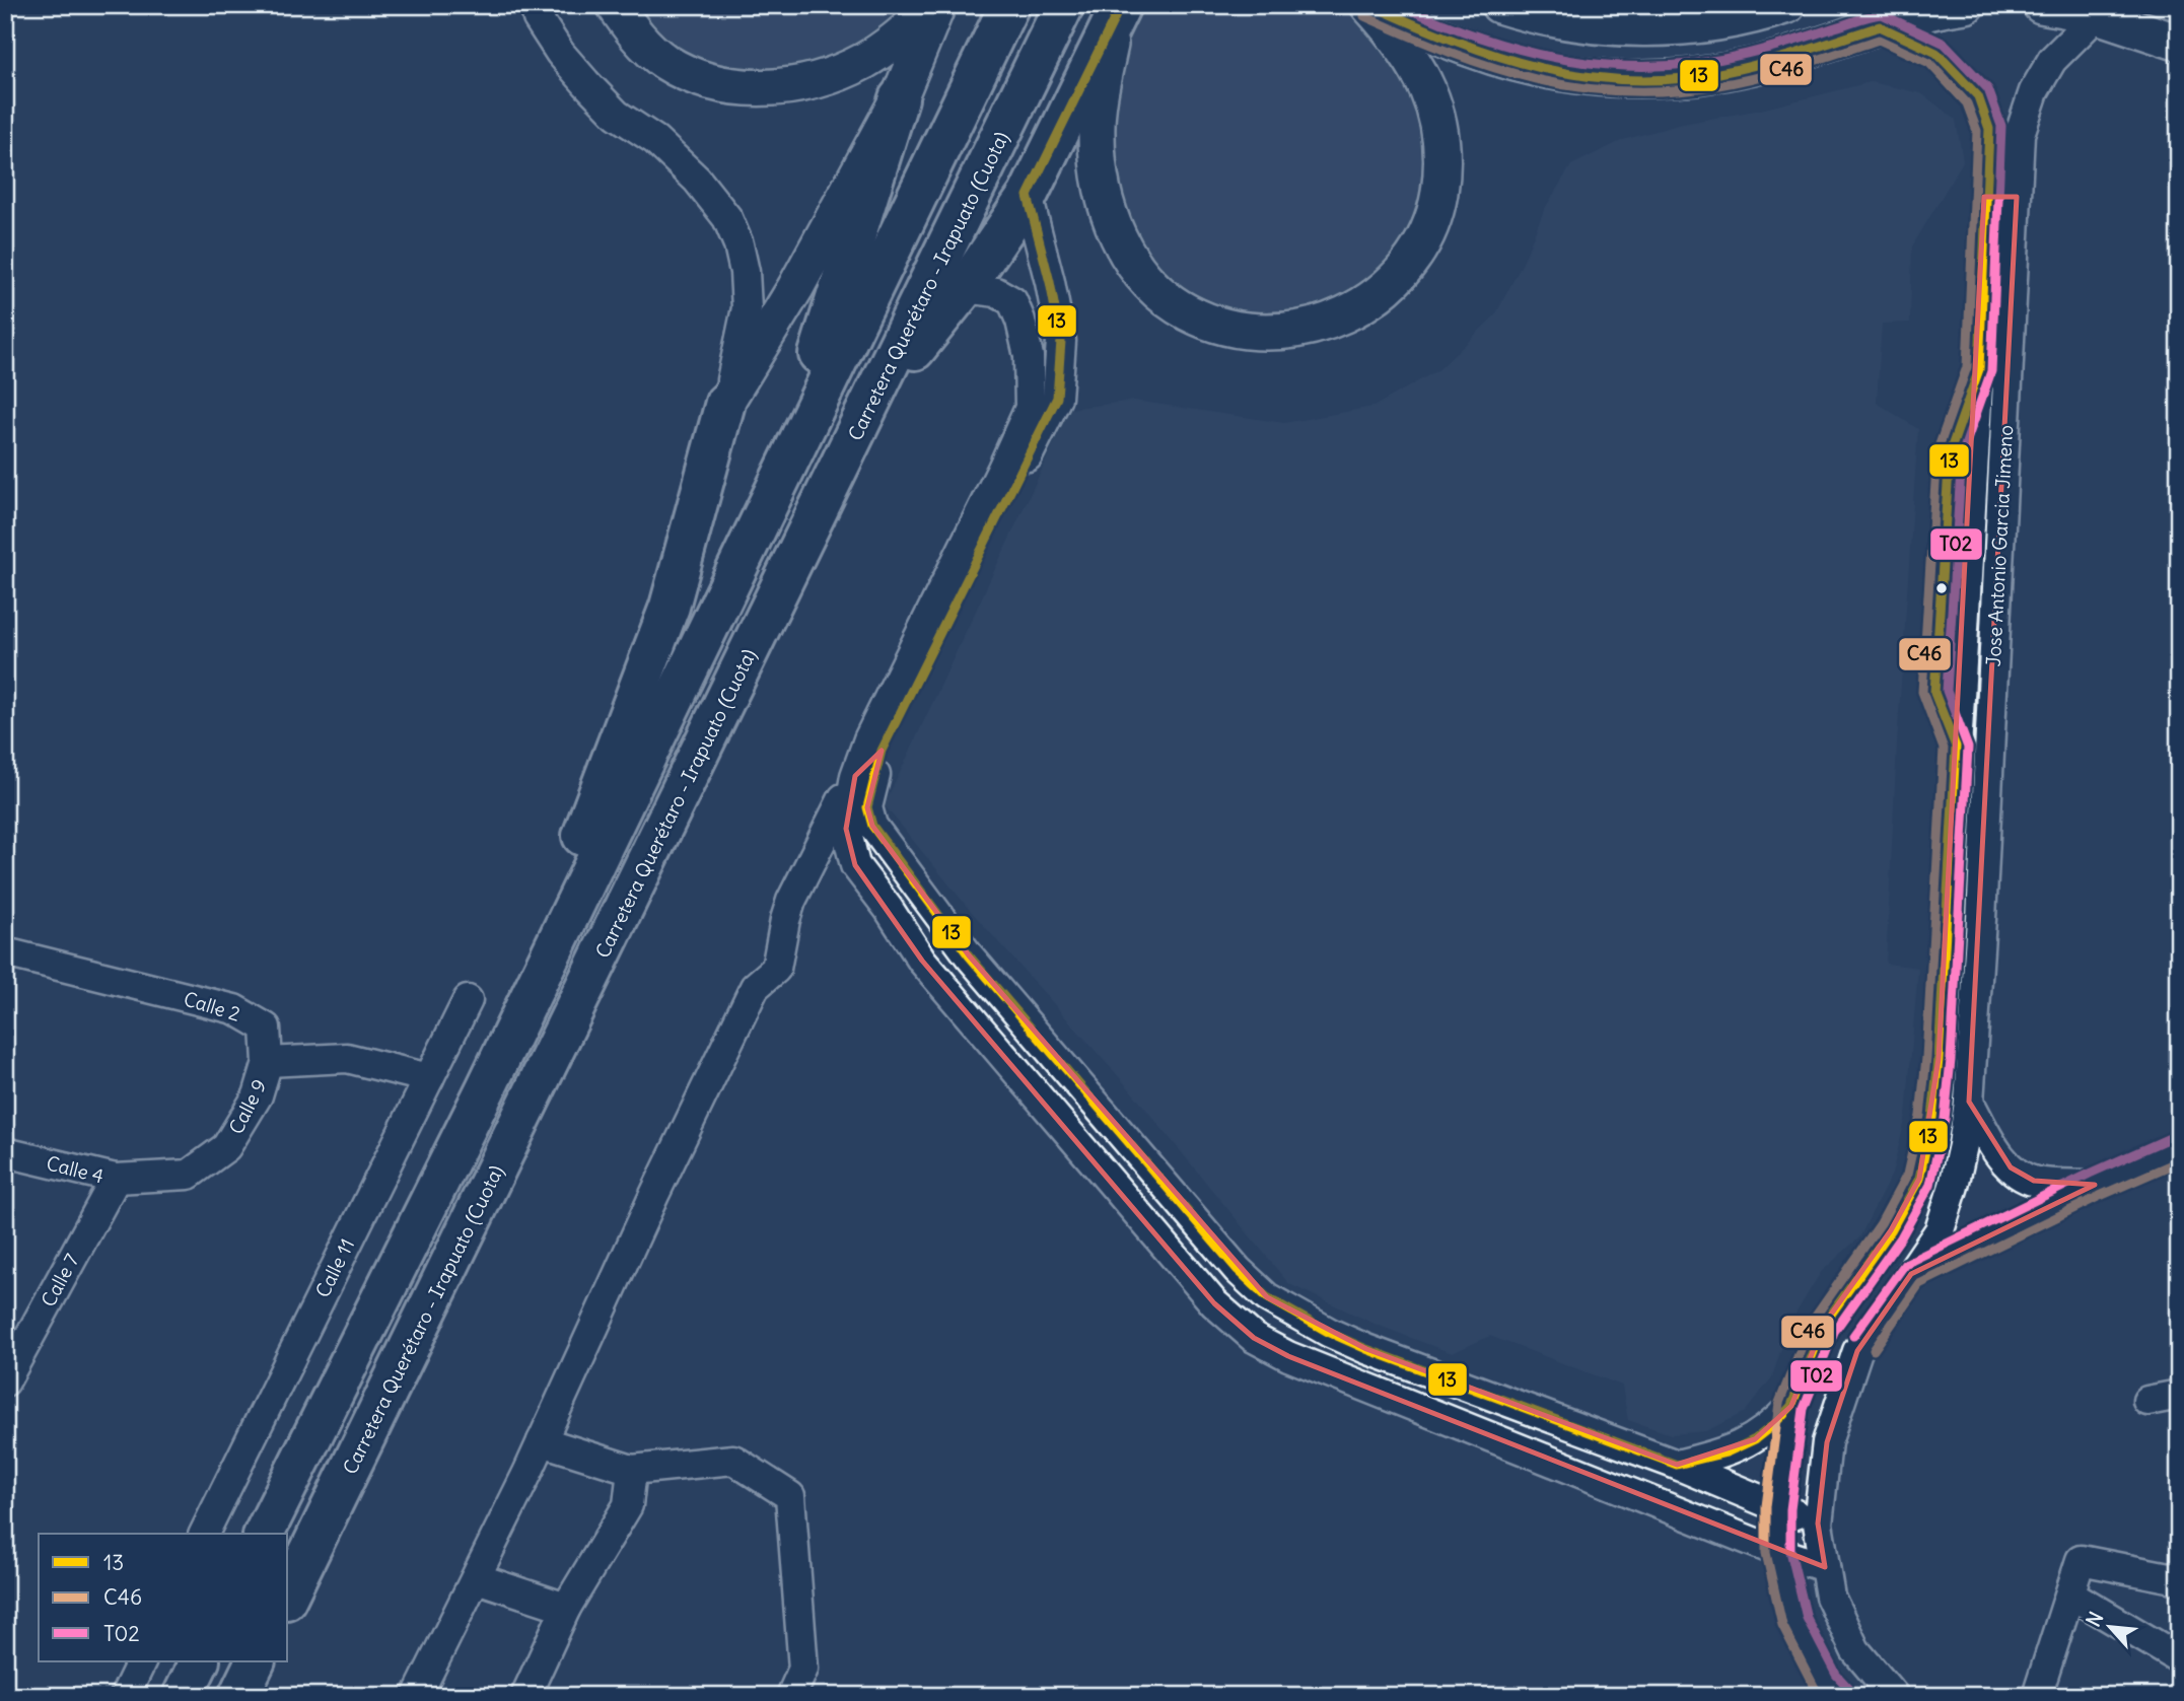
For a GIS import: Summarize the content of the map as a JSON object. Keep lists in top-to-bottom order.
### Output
{
  "streets": {
    "highway": ["Carretera Querétaro - Irapuato (Cuota)"],
    "street": [
      "Jose Antonio Garcia Jimeno",
      "Calle 2",
      "Calle 9",
      "Calle 4",
      "Calle 11",
      "Calle 7"
    ]
  },
  "crossings": [
    ["Calle 2", "Calle 9"],
    ["Calle 9", "Calle 4"],
    ["Calle 4", "Calle 7"]
  ],
  "lines": ["transit line 13", "transit line T02", "transit line C46"],
  "legend": ["13", "C46", "T02"],
  "north": "top left"
}
